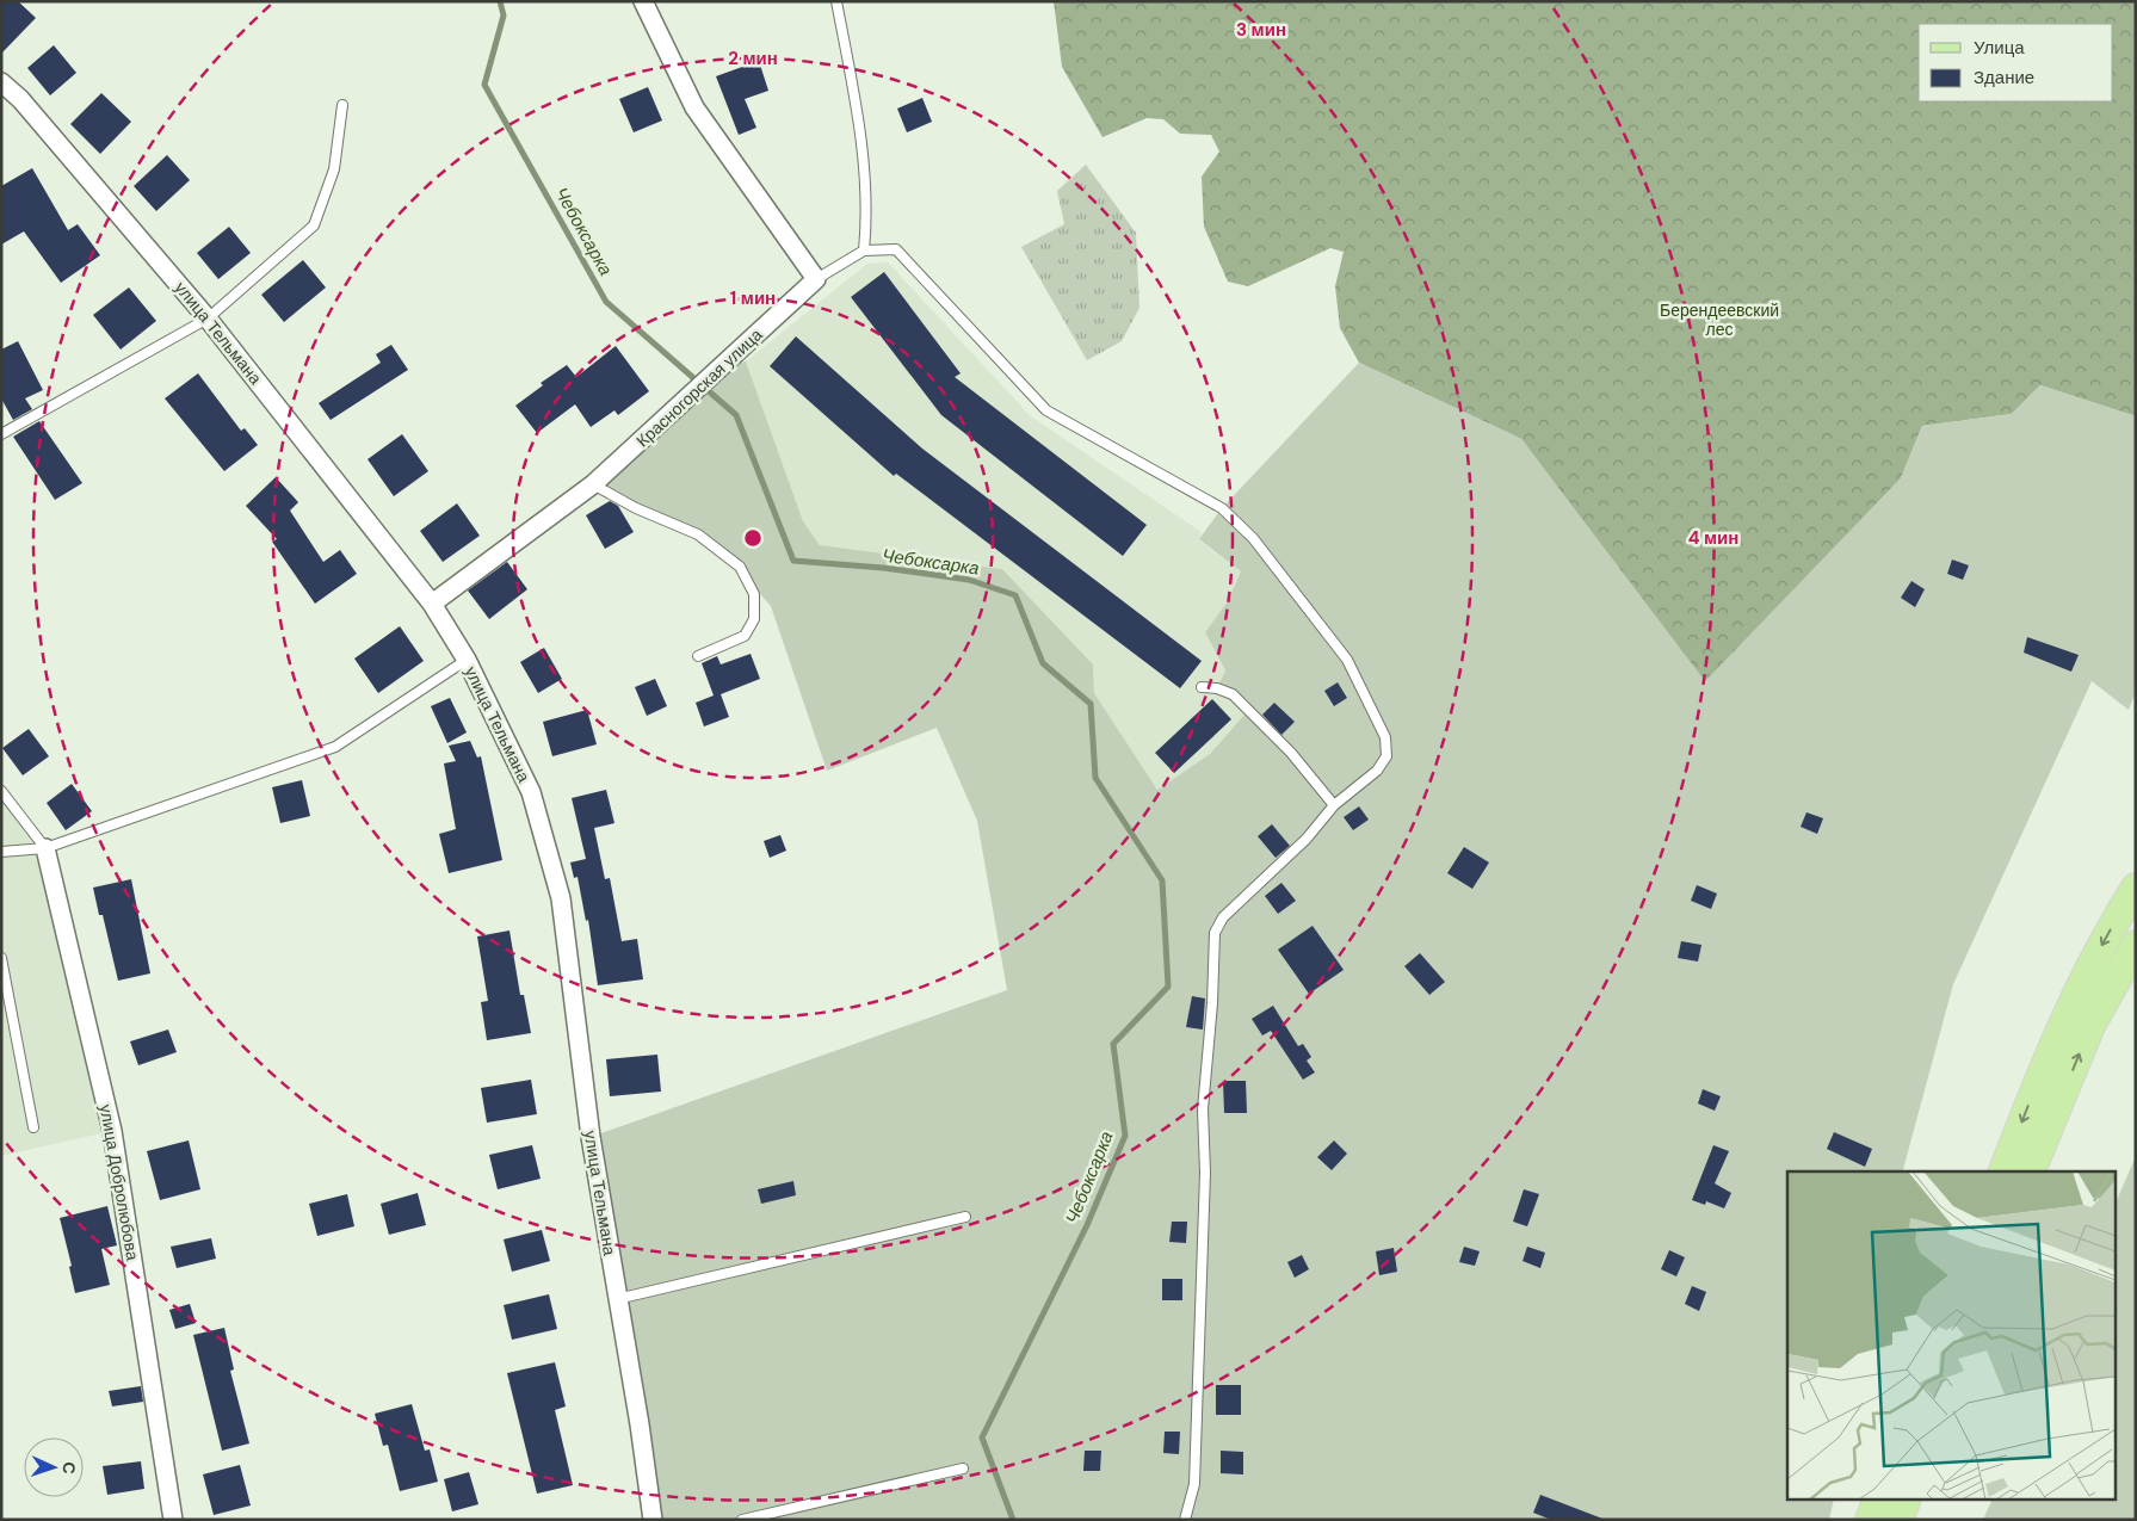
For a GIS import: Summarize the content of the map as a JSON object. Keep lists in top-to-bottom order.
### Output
{
  "streets": {
    "street": ["улица Тельмана", "Красногорская улица", "улица Добролюбова"]
  },
  "crossings": [
    ["улица Тельмана", "Красногорская улица"]
  ],
  "water": ["Чебоксарка"],
  "parks": ["Берендеевский лес"],
  "legend": ["Улица", "Здание"],
  "north": "right",
  "rings": [
    "3 мин",
    "2 мин",
    "1 мин",
    "4 мин"
  ]
}
